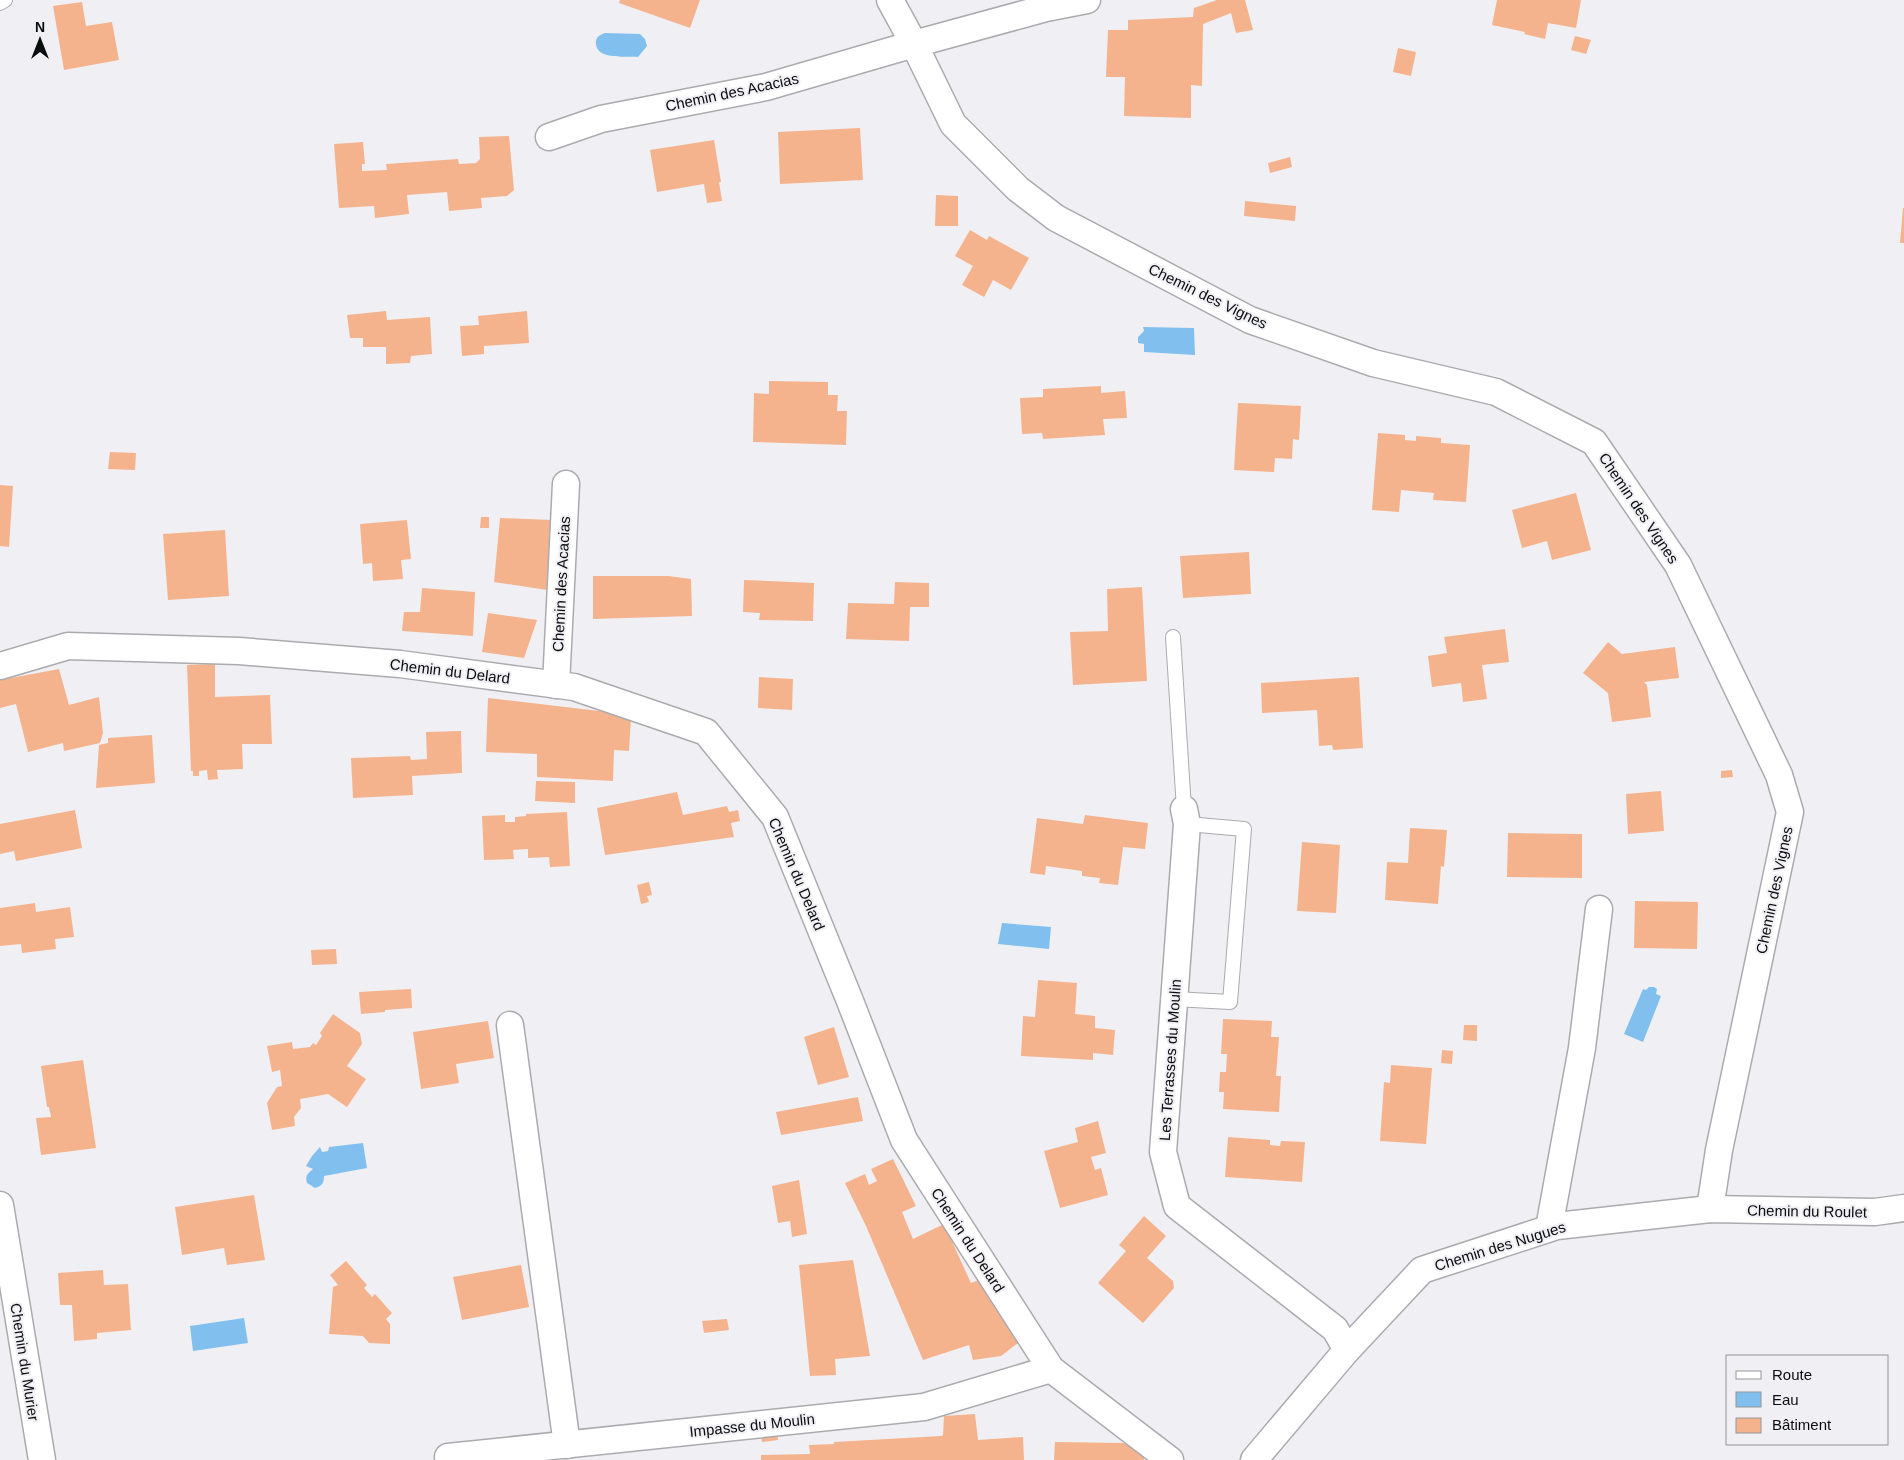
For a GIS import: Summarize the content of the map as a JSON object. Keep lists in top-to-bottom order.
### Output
{
  "streets": {
    "street": [
      "Chemin des Acacias",
      "Chemin des Vignes",
      "Chemin du Delard",
      "Les Terrasses du Moulin",
      "Chemin du Roulet",
      "Chemin des Nugues",
      "Chemin du Murier",
      "Impasse du Moulin"
    ]
  },
  "crossings": [
    ["Chemin des Acacias", "Chemin des Vignes"],
    ["Chemin des Acacias", "Chemin du Delard"],
    ["Chemin des Vignes", "Chemin du Roulet"],
    ["Chemin des Vignes", "Chemin des Nugues"],
    ["Chemin du Delard", "Impasse du Moulin"],
    ["Les Terrasses du Moulin", "Chemin des Nugues"],
    ["Chemin du Roulet", "Chemin des Nugues"]
  ],
  "legend": ["Route", "Eau", "Bâtiment"],
  "north": "top"
}
